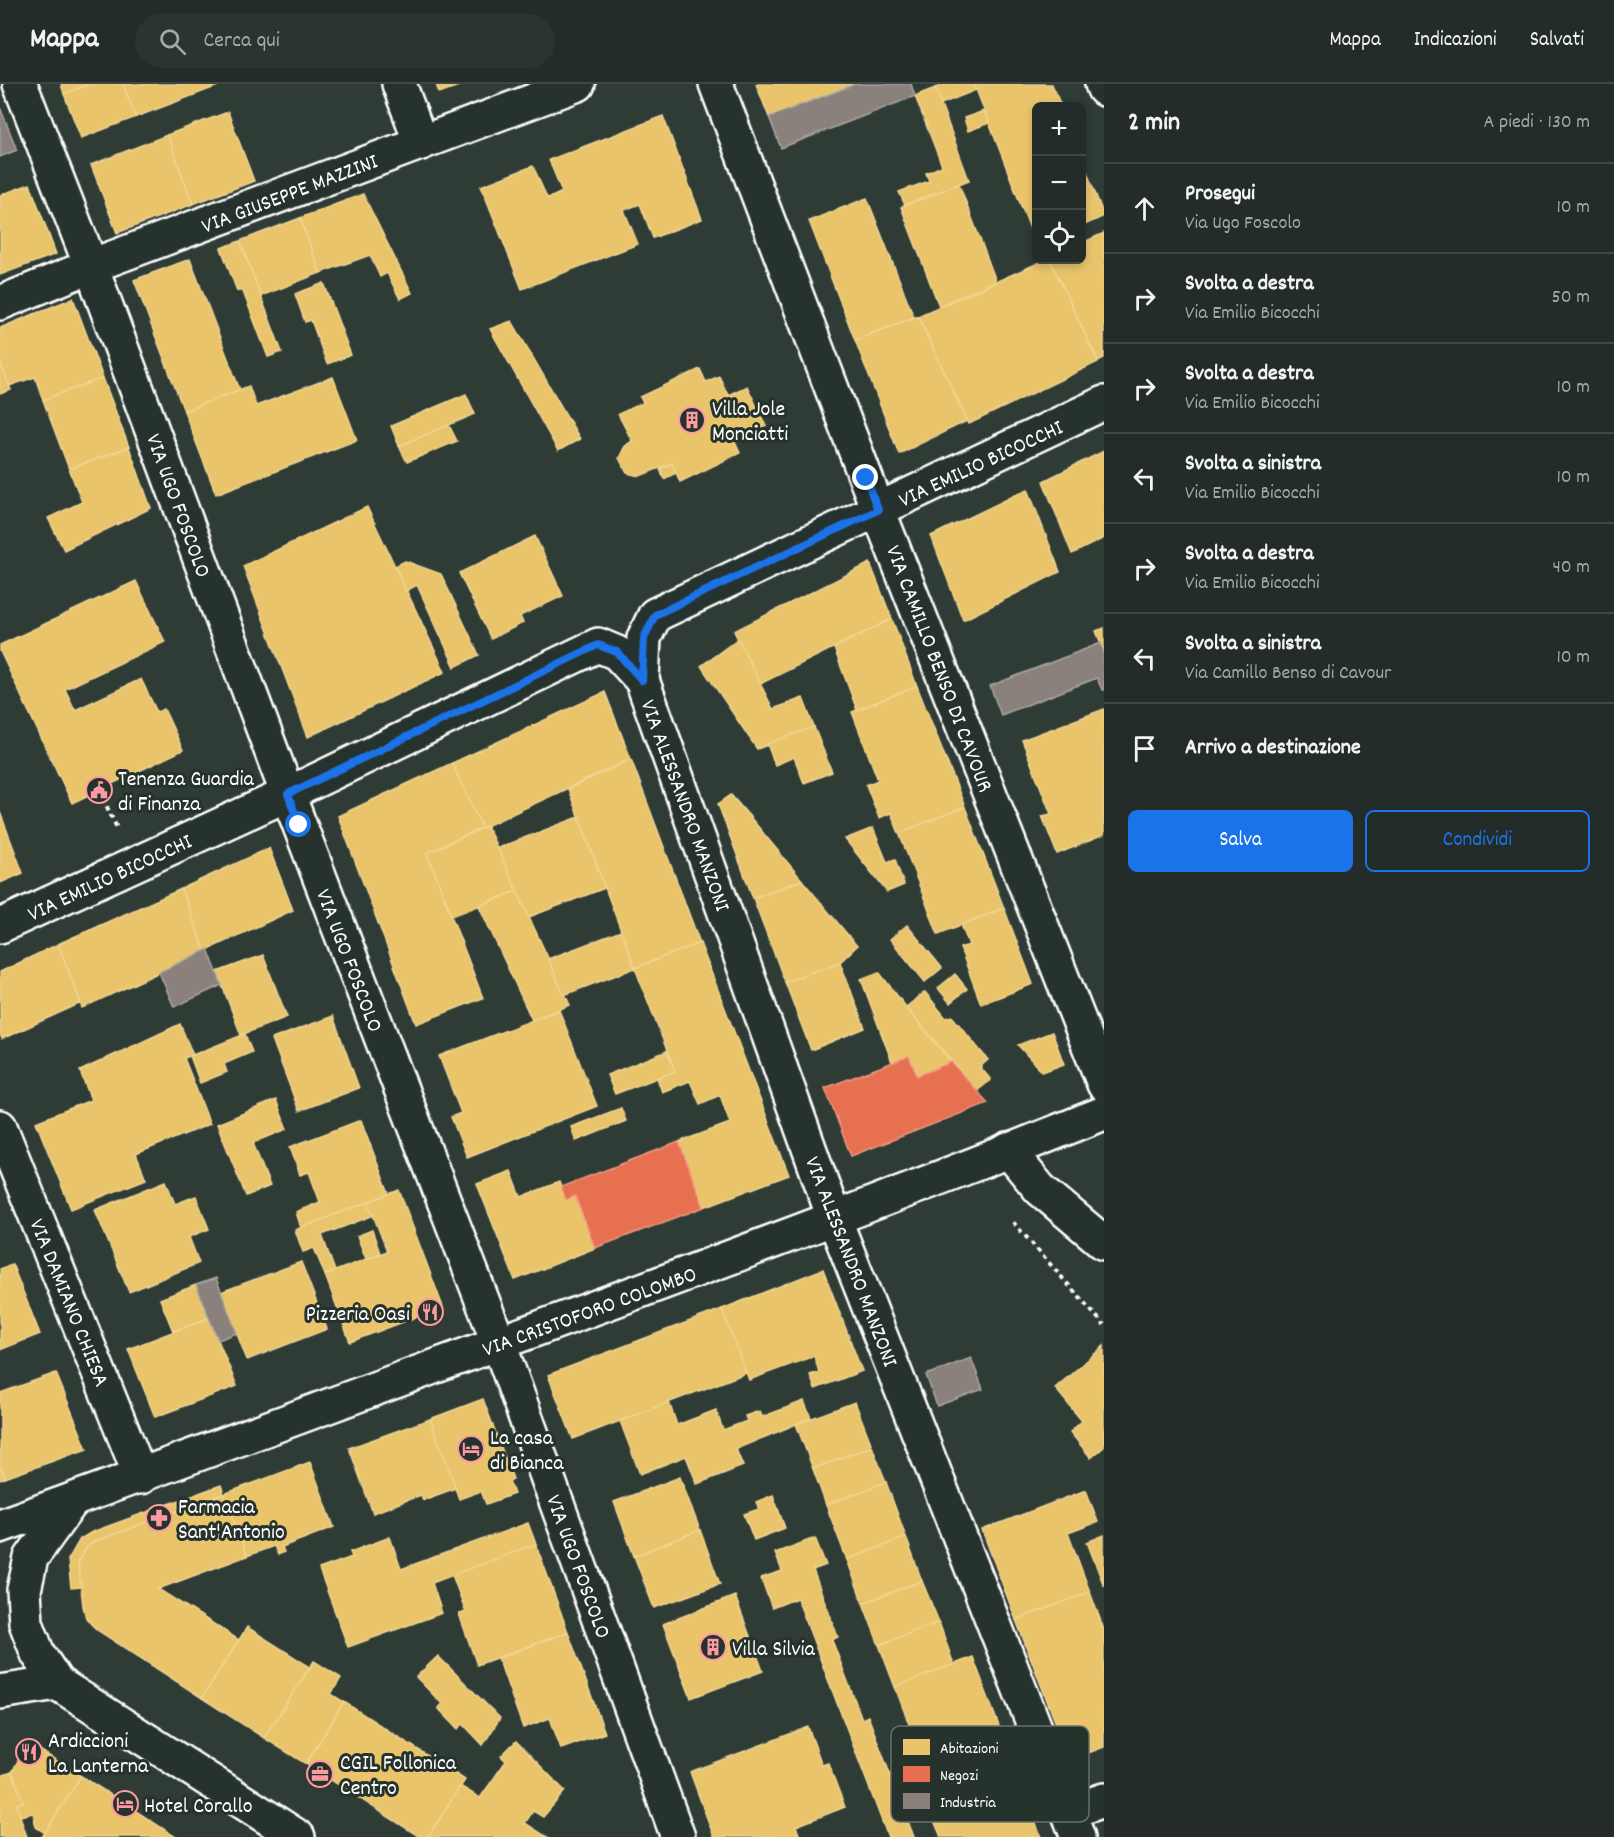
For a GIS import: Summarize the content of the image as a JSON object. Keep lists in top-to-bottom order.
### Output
{
  "streets": {
    "street": [
      "VIA GIUSEPPE MAZZINI",
      "VIA EMILIO BICOCCHI",
      "VIA UGO FOSCOLO",
      "VIA CAMILLO BENSO DI CAVOUR",
      "VIA ALESSANDRO MANZONI",
      "VIA DAMIANO CHIESA",
      "VIA CRISTOFORO COLOMBO"
    ]
  },
  "crossings": [
    ["VIA GIUSEPPE MAZZINI", "VIA UGO FOSCOLO"],
    ["VIA EMILIO BICOCCHI", "VIA UGO FOSCOLO"],
    ["VIA EMILIO BICOCCHI", "VIA CAMILLO BENSO DI CAVOUR"],
    ["VIA EMILIO BICOCCHI", "VIA ALESSANDRO MANZONI"],
    ["VIA UGO FOSCOLO", "VIA CRISTOFORO COLOMBO"],
    ["VIA ALESSANDRO MANZONI", "VIA CRISTOFORO COLOMBO"],
    ["VIA DAMIANO CHIESA", "VIA CRISTOFORO COLOMBO"]
  ],
  "places": {
    "building": ["Villa Jole Monciatti", "Villa Silvia"],
    "public building": ["Tenenza Guardia di Finanza"],
    "restaurant": ["Pizzeria Oasi", "Ardiccioni La Lanterna"],
    "hotel": ["La casa di Bianca", "Hotel Corallo"],
    "pharmacy": ["Farmacia Sant'Antonio"],
    "office": ["CGIL Follonica Centro"]
  },
  "legend": ["Abitazioni", "Negozi", "Industria"],
  "page": {
    "header": "Mappa",
    "search": "Cerca qui",
    "nav": ["Mappa", "Indicazioni", "Salvati"],
    "heading": ["2 min", "A piedi · 130 m"],
    "map_buttons": ["+", "−"],
    "list": [
      ["Prosegui", "Via Ugo Foscolo", "10 m"],
      ["Svolta a destra", "Via Emilio Bicocchi", "50 m"],
      ["Svolta a destra", "Via Emilio Bicocchi", "10 m"],
      ["Svolta a sinistra", "Via Emilio Bicocchi", "10 m"],
      ["Svolta a destra", "Via Emilio Bicocchi", "40 m"],
      ["Svolta a sinistra", "Via Camillo Benso di Cavour", "10 m"],
      "Arrivo a destinazione"
    ],
    "buttons": ["Salva", "Condividi"]
  }
}
